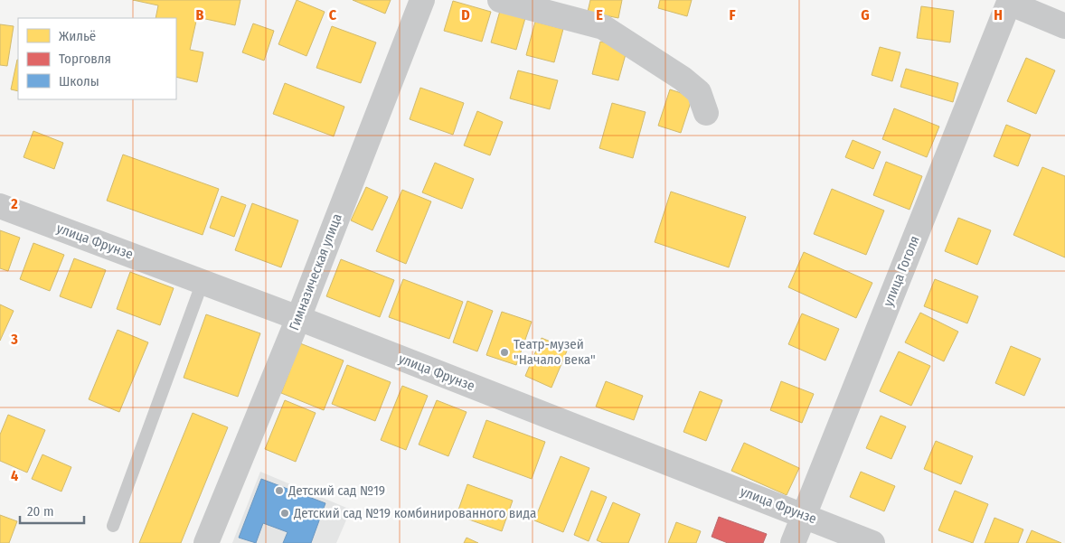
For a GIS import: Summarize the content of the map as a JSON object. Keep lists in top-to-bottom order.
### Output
{
  "streets": {
    "street": ["улица Фрунзе", "улица Гоголя", "Гимназическая улица"]
  },
  "crossings": [
    ["улица Фрунзе", "улица Гоголя"],
    ["улица Фрунзе", "Гимназическая улица"]
  ],
  "places": ["Театр-музей \"Начало века\"", "Детский сад №19", "Детский сад №19 комбинированного вида"],
  "legend": ["Жильё", "Торговля", "Школы"],
  "scale_bar": "20 m",
  "grid": {
    "columns": [
      "B",
      "C",
      "D",
      "E",
      "F",
      "G",
      "H"
    ],
    "rows": ["2", "3", "4"]
  }
}
